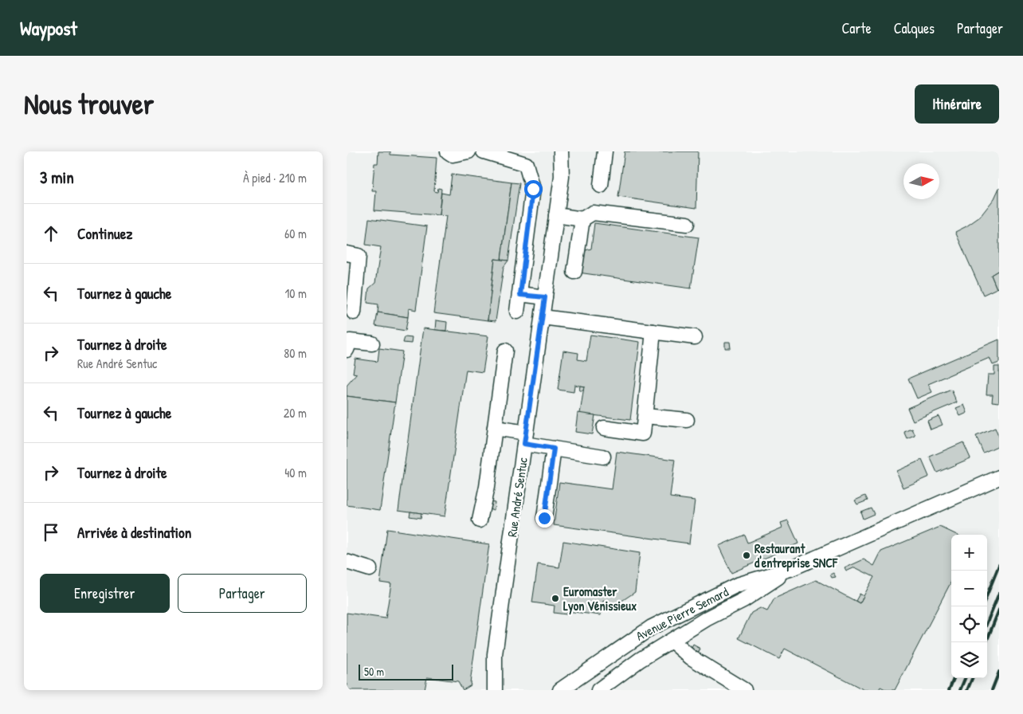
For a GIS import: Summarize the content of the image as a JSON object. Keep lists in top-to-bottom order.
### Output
{
  "streets": {
    "street": ["Rue André Sentuc", "Avenue Pierre Semard"]
  },
  "places": ["Restaurant d'entreprise SNCF", "Euromaster Lyon Vénissieux"],
  "scale_bar": "50 m",
  "north": "right",
  "page": {
    "header": "Waypost",
    "nav": ["Carte", "Calques", "Partager"],
    "buttons": [
      "Itinéraire",
      ["Enregistrer", "Partager"]
    ],
    "title": "Nous trouver",
    "heading": ["3 min", "À pied · 210 m"],
    "list": [
      ["Continuez", "60 m"],
      ["Tournez à gauche", "10 m"],
      ["Tournez à droite", "Rue André Sentuc", "80 m"],
      ["Tournez à gauche", "20 m"],
      ["Tournez à droite", "40 m"],
      "Arrivée à destination"
    ],
    "map_buttons": ["+", "−"],
    "scale": "50 m"
  }
}
